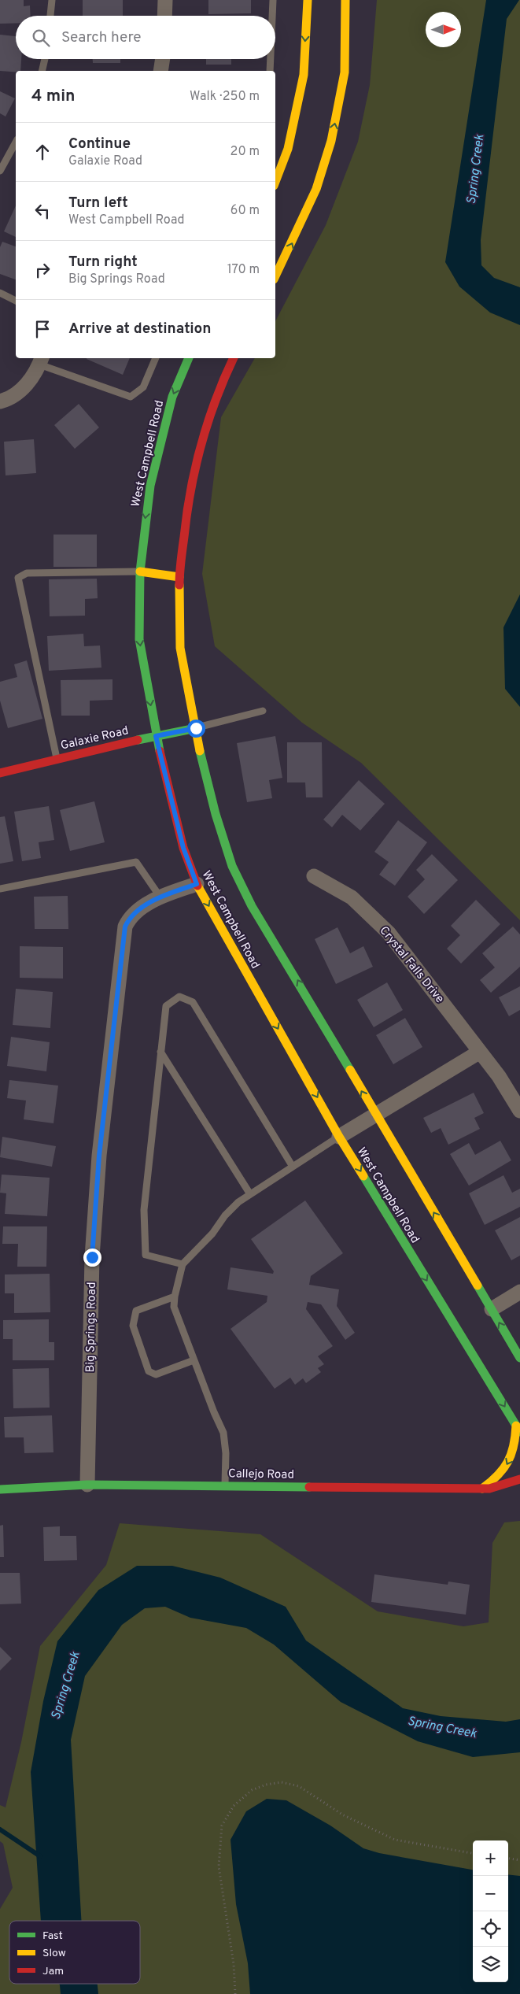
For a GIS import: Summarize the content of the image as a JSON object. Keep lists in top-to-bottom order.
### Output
{
  "streets": {
    "main road": ["West Campbell Road", "Galaxie Road", "Callejo Road"],
    "street": ["Crystal Falls Drive", "Big Springs Road"]
  },
  "crossings": [
    ["West Campbell Road", "Galaxie Road"],
    ["West Campbell Road", "Big Springs Road"],
    ["Big Springs Road", "Callejo Road"]
  ],
  "water": ["Spring Creek"],
  "legend": ["Fast", "Slow", "Jam"],
  "north": "right",
  "page": {
    "search": "Search here",
    "heading": ["4 min", "Walk · 250 m"],
    "list": [
      ["Continue", "Galaxie Road", "20 m"],
      ["Turn left", "West Campbell Road", "60 m"],
      ["Turn right", "Big Springs Road", "170 m"],
      "Arrive at destination"
    ],
    "map_buttons": ["+", "−"]
  }
}
